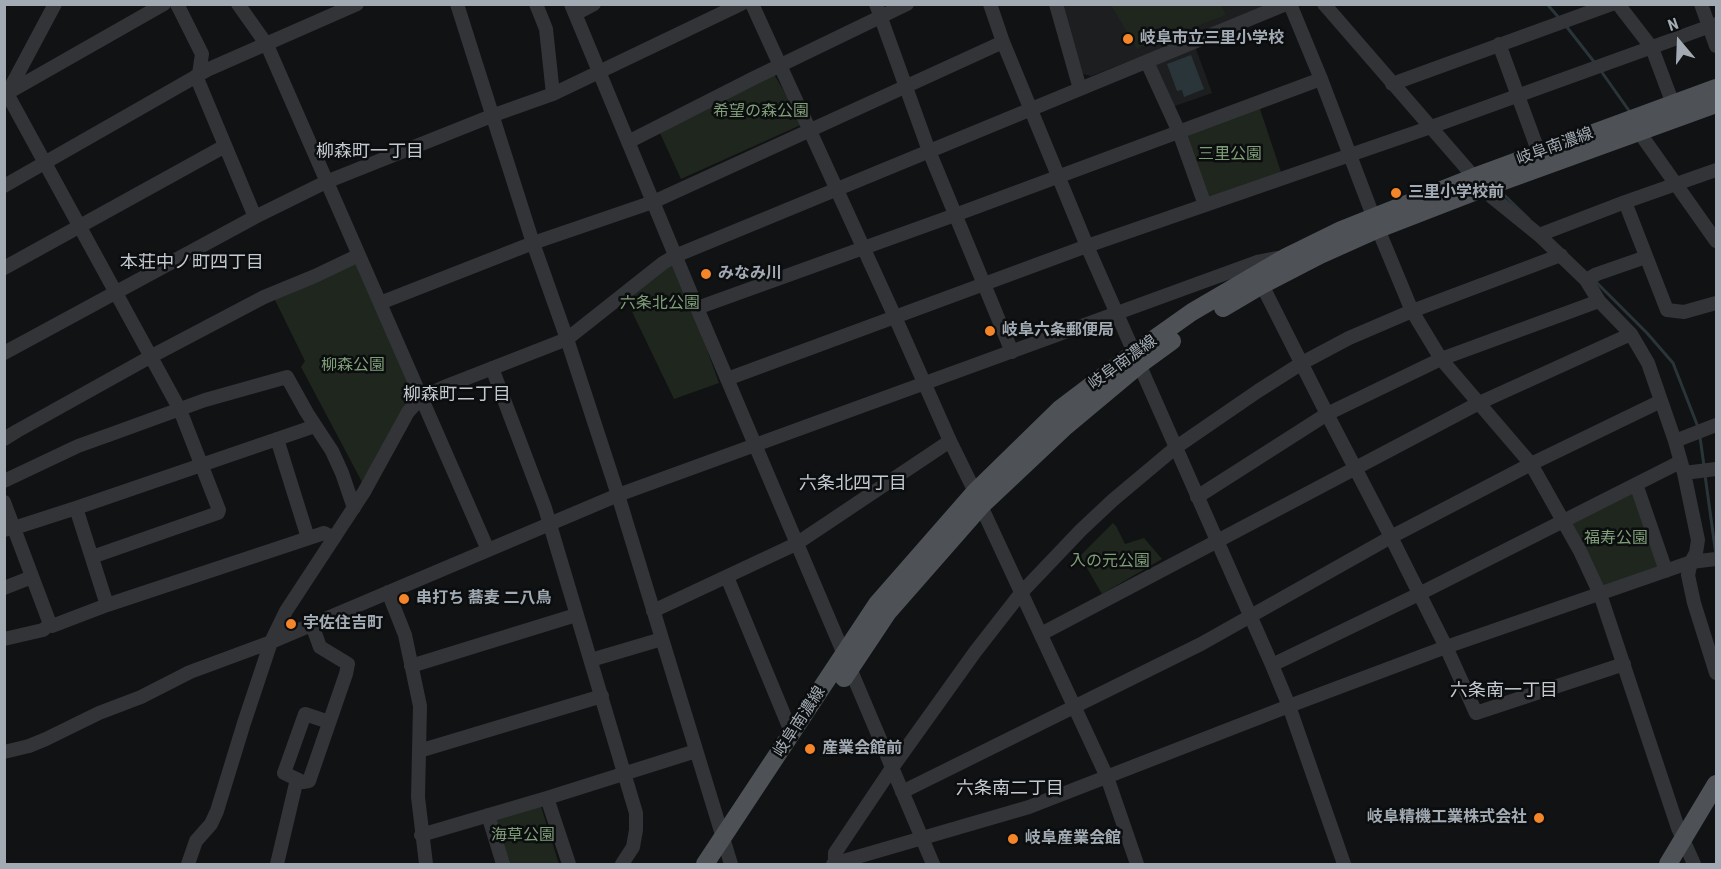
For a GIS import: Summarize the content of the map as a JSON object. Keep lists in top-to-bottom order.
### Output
{
  "streets": {
    "main road": ["岐阜南濃線"]
  },
  "districts": [
    "柳森町一丁目",
    "本荘中ノ町四丁目",
    "柳森町二丁目",
    "六条北四丁目",
    "六条南一丁目",
    "六条南二丁目"
  ],
  "parks": [
    "希望の森公園",
    "三里公園",
    "六条北公園",
    "柳森公園",
    "福寿公園",
    "入の元公園",
    "海草公園"
  ],
  "places": [
    "岐阜市立三里小学校",
    "三里小学校前",
    "みなみ川",
    "岐阜六条郵便局",
    "串打ち 蕎麦 二八鳥",
    "宇佐住吉町",
    "産業会館前",
    "岐阜精機工業株式会社",
    "岐阜産業会館"
  ],
  "north": "top"
}
